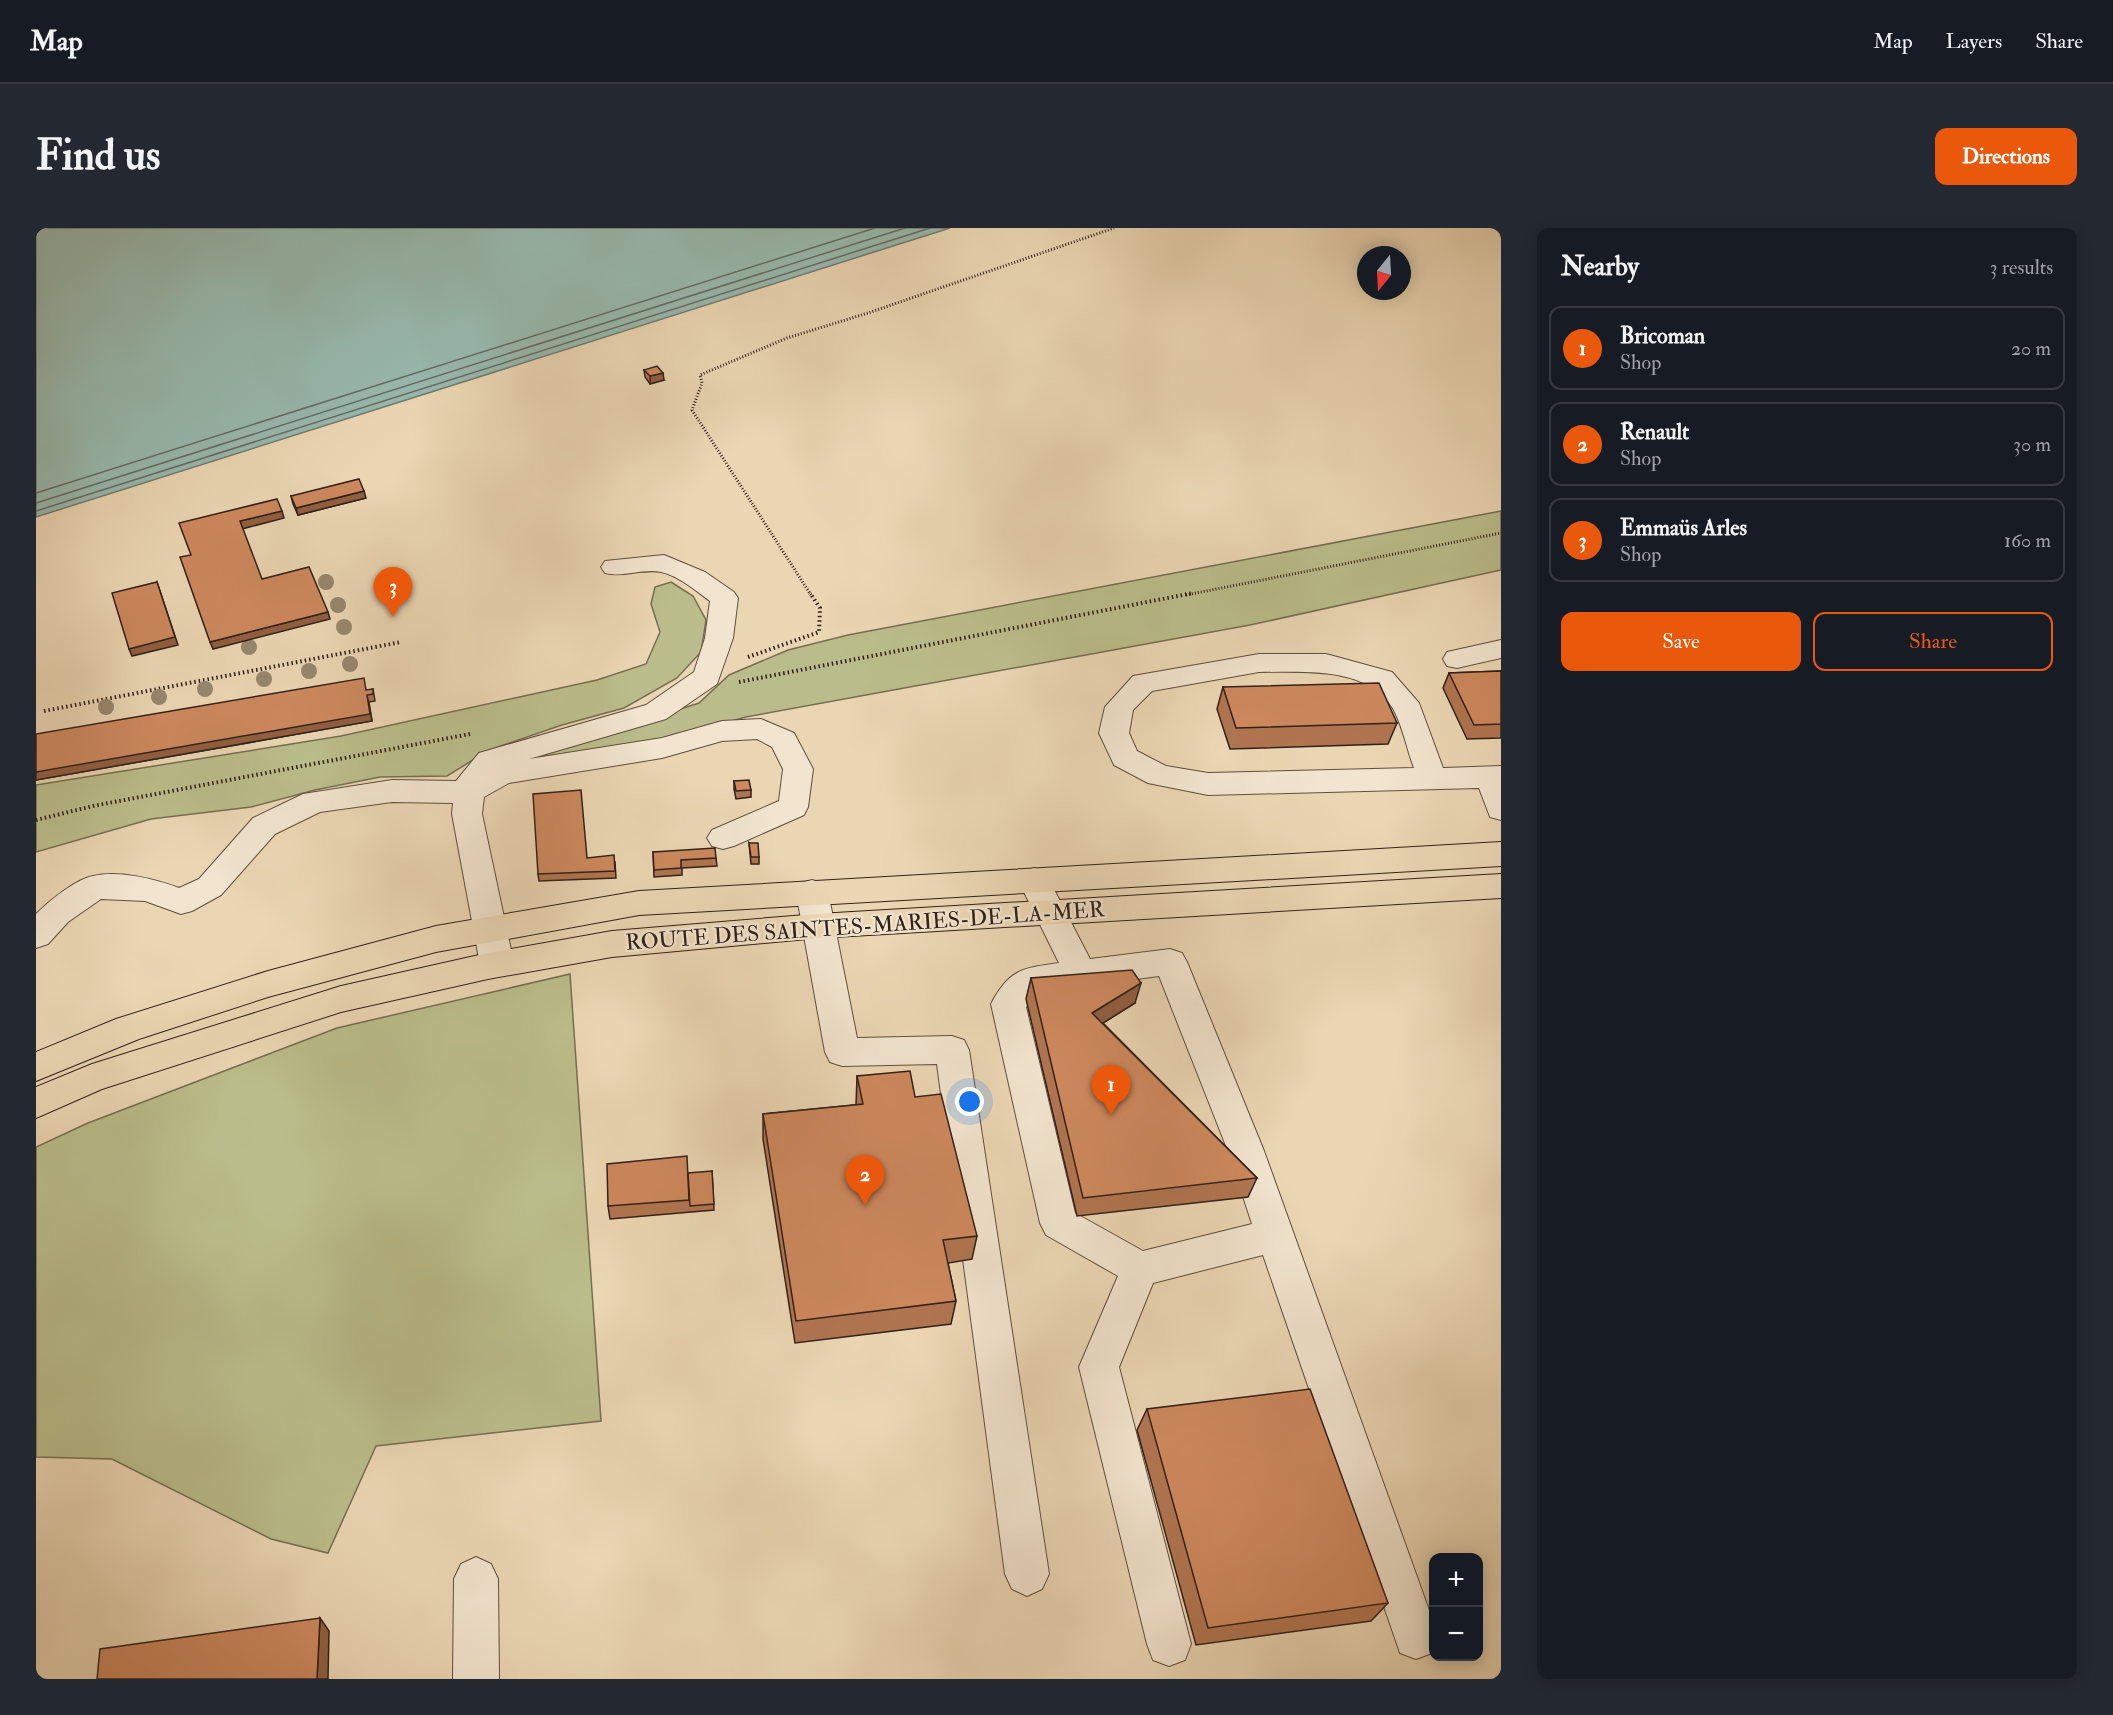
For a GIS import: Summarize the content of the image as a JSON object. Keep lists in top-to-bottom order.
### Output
{
  "streets": {
    "main road": ["ROUTE DES SAINTES-MARIES-DE-LA-MER"]
  },
  "north": "bottom",
  "page": {
    "header": "Map",
    "nav": ["Map", "Layers", "Share"],
    "buttons": [
      "Directions",
      ["Save", "Share"]
    ],
    "title": "Find us",
    "heading": ["Nearby", "3 results"],
    "list": [
      {
        "mark": "1",
        "name": "Bricoman",
        "note": "Shop",
        "value": "20 m"
      },
      {
        "mark": "2",
        "name": "Renault",
        "note": "Shop",
        "value": "30 m"
      },
      {
        "mark": "3",
        "name": "Emmaüs Arles",
        "note": "Shop",
        "value": "160 m"
      }
    ],
    "pins": ["3", "1", "2"],
    "map_buttons": ["+", "−"]
  }
}
